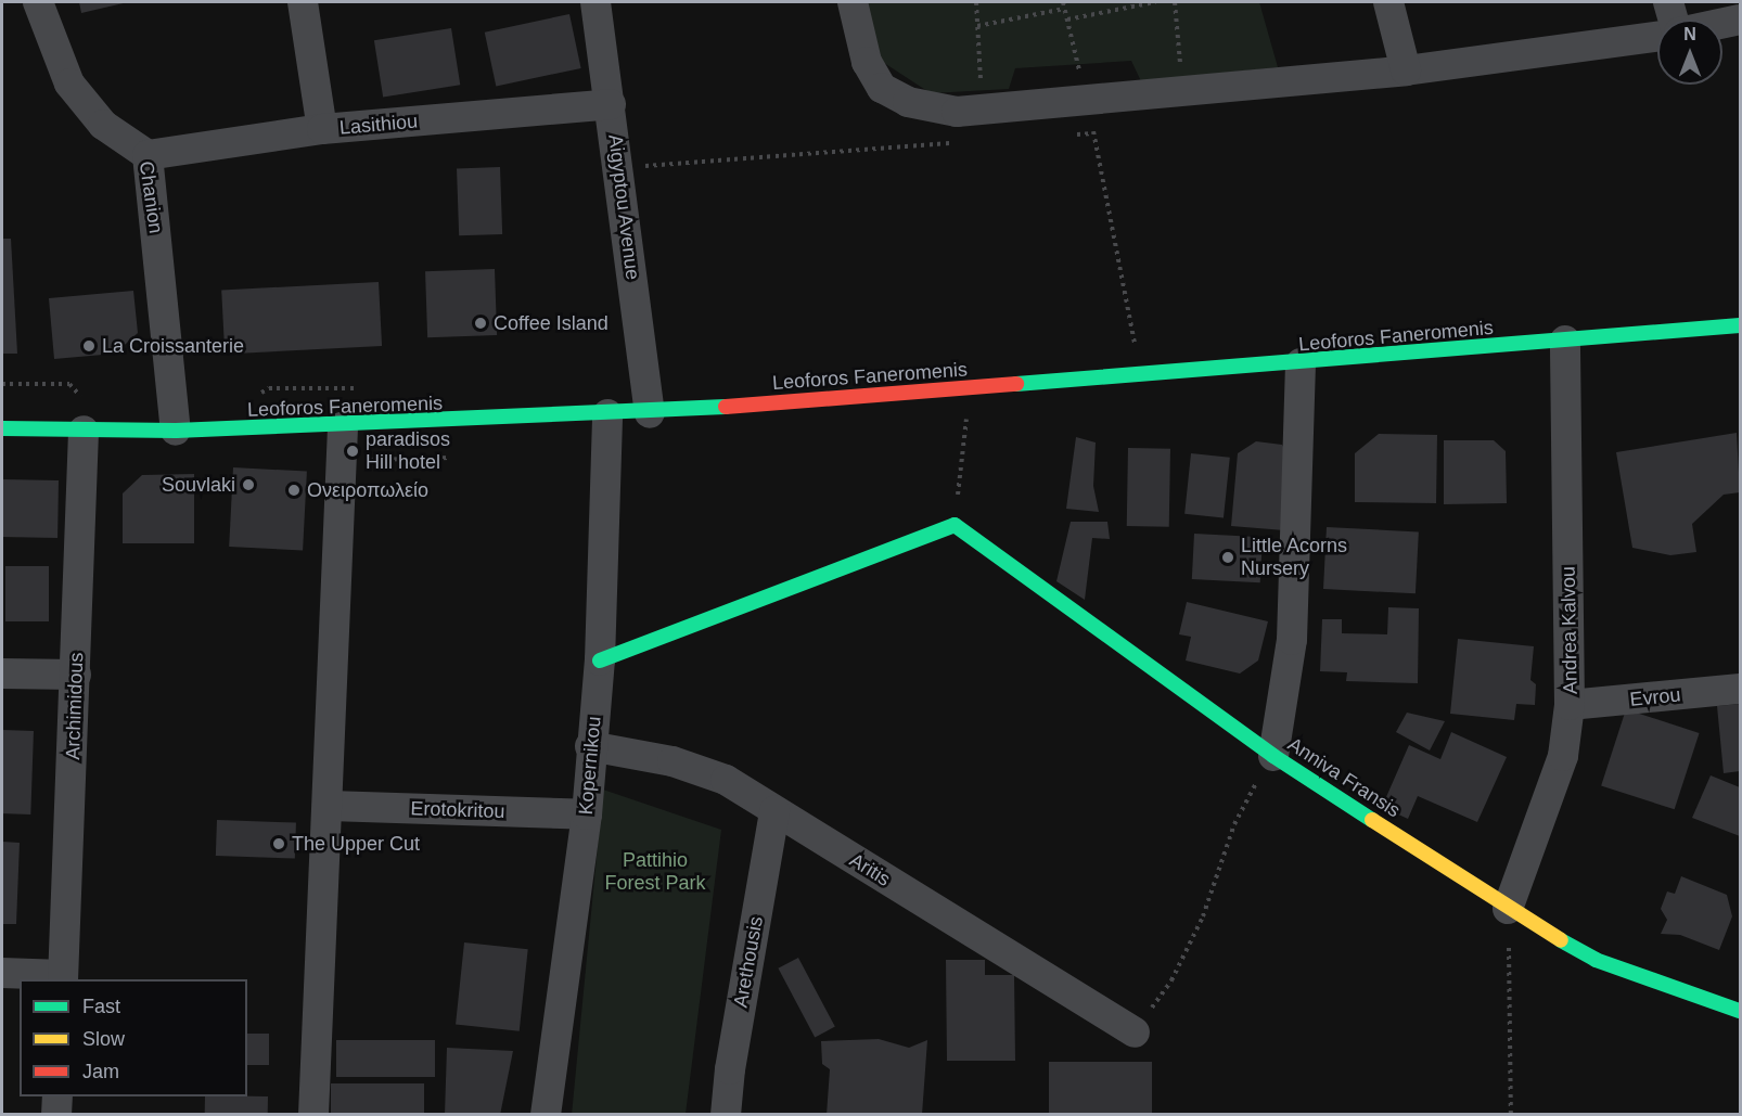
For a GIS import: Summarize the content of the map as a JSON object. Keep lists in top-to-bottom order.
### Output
{
  "streets": {
    "main road": ["Leoforos Faneromenis", "Anniva Fransis"],
    "street": [
      "Lasithiou",
      "Chanion",
      "Aigyptou Avenue",
      "Andrea Kalvou",
      "Evrou",
      "Archimidous",
      "Kopernikou",
      "Erotokritou",
      "Aritis",
      "Arethousis"
    ]
  },
  "crossings": [
    ["Lasithiou", "Chanion"],
    ["Lasithiou", "Aigyptou Avenue"],
    ["Chanion", "Leoforos Faneromenis"],
    ["Aigyptou Avenue", "Leoforos Faneromenis"],
    ["Leoforos Faneromenis", "Andrea Kalvou"],
    ["Leoforos Faneromenis", "Archimidous"],
    ["Leoforos Faneromenis", "Kopernikou"],
    ["Andrea Kalvou", "Evrou"],
    ["Andrea Kalvou", "Anniva Fransis"],
    ["Kopernikou", "Erotokritou"],
    ["Kopernikou", "Aritis"],
    ["Aritis", "Arethousis"]
  ],
  "parks": ["Pattihio Forest Park"],
  "places": [
    "Coffee Island",
    "La Croissanterie",
    "paradisos Hill hotel",
    "Souvlaki",
    "Ονειροπωλείο",
    "Little Acorns Nursery",
    "The Upper Cut"
  ],
  "legend": ["Fast", "Slow", "Jam"],
  "north": "top"
}
